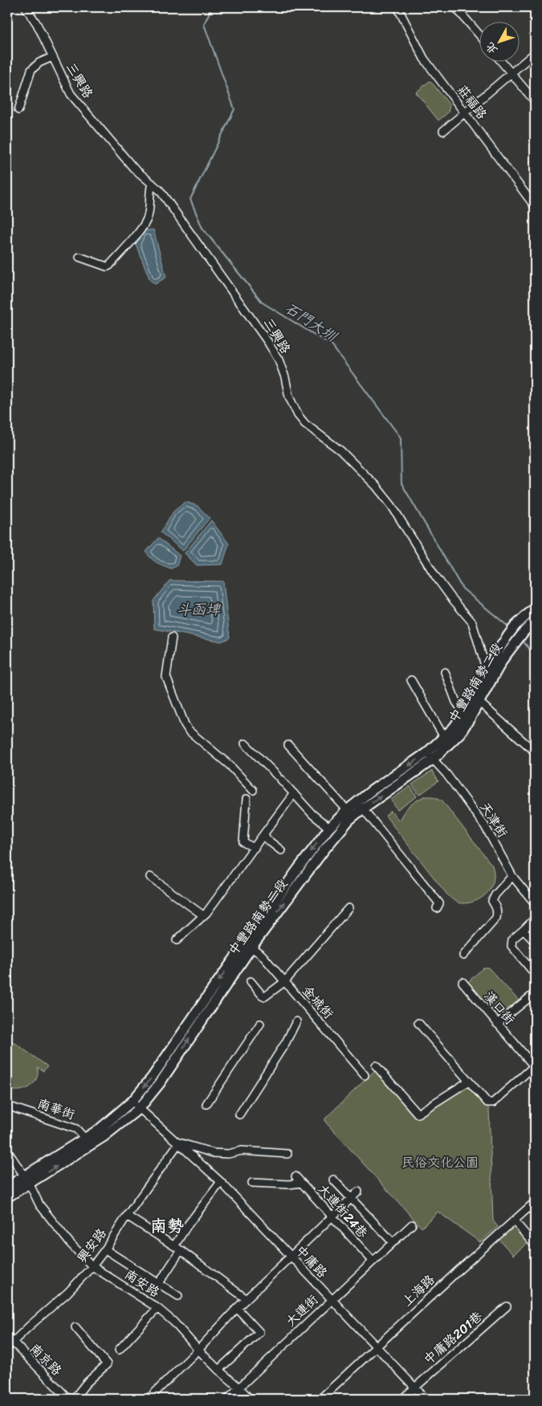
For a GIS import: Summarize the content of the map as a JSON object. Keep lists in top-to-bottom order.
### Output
{
  "streets": {
    "main road": ["中豐路南勢二段"],
    "street": [
      "三興路",
      "莊福路",
      "天津街",
      "金城街",
      "漢口街",
      "南華街",
      "大連街24巷",
      "興安路",
      "中庸路",
      "南安路",
      "上海路",
      "大連街",
      "中庸路201巷",
      "南京路"
    ]
  },
  "crossings": [
    ["三興路", "中豐路南勢二段"],
    ["中豐路南勢二段", "天津街"],
    ["中豐路南勢二段", "金城街"],
    ["中豐路南勢二段", "南華街"],
    ["中豐路南勢二段", "中庸路"],
    ["中豐路南勢二段", "南安路"],
    ["大連街24巷", "大連街"],
    ["興安路", "中庸路"],
    ["興安路", "南安路"],
    ["興安路", "南京路"],
    ["中庸路", "上海路"],
    ["中庸路", "大連街"],
    ["中庸路", "中庸路201巷"],
    ["南安路", "大連街"]
  ],
  "districts": ["南勢"],
  "water": ["石門大圳", "斗函埤"],
  "parks": ["民俗文化公園"],
  "north": "bottom left"
}
